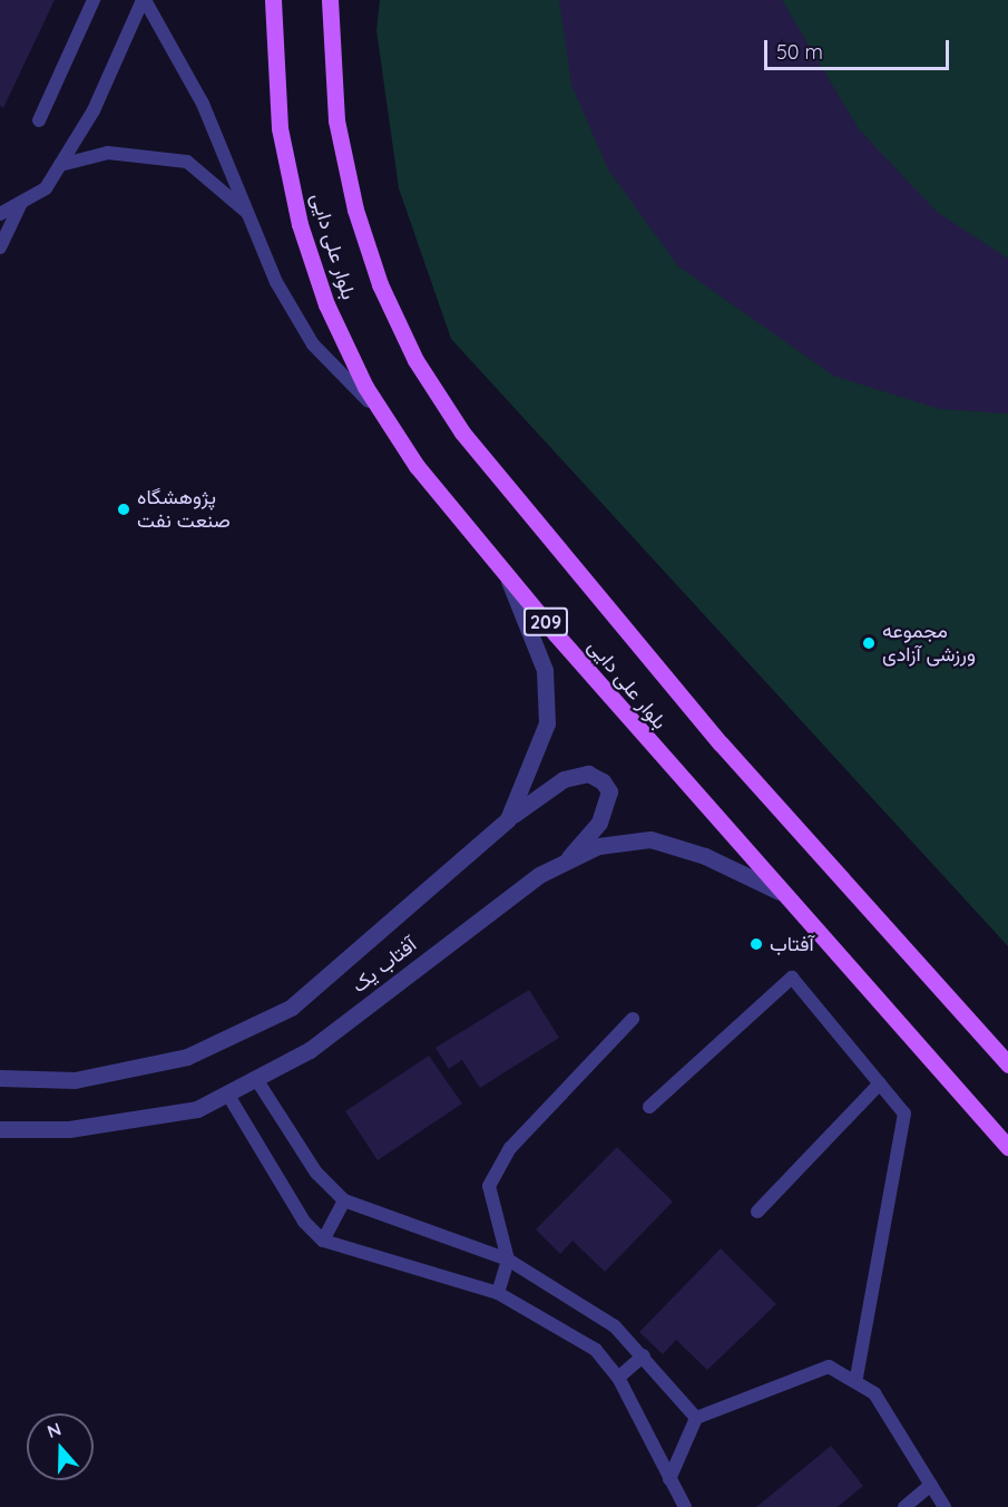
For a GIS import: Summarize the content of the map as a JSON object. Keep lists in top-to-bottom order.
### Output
{
  "streets": {
    "main road": ["بلوار علی دایی", "209"],
    "street": ["آفتاب یک"]
  },
  "crossings": [
    ["بلوار علی دایی", "آفتاب یک"]
  ],
  "places": ["پژوهشگاه صنعت نفت", "مجموعه ورزشی آزادی", "آفتاب"],
  "scale_bar": "50 m",
  "north": "top"
}
